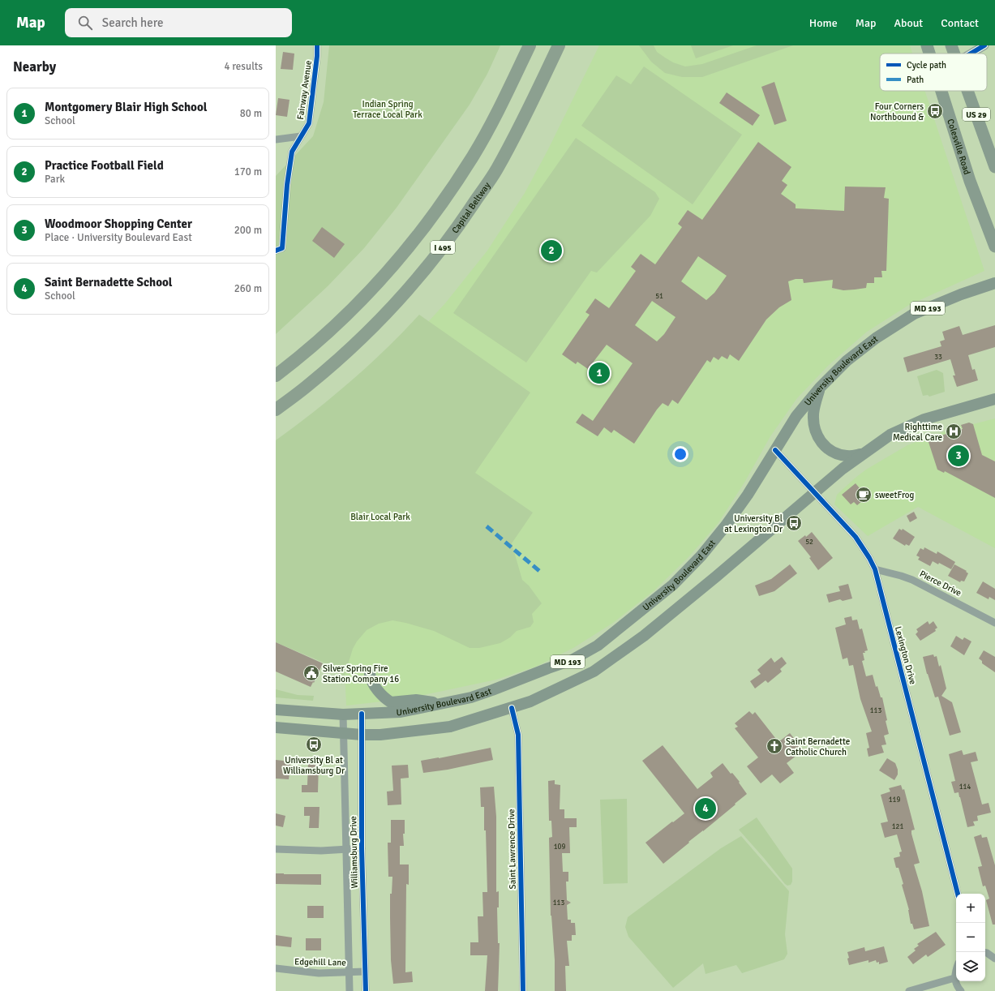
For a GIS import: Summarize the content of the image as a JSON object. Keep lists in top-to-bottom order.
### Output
{
  "streets": {
    "highway": [
      "US 29",
      "Colesville Road",
      "Capital Beltway",
      "I 495"
    ],
    "main road": ["MD 193", "University Boulevard East"],
    "street": [
      "Fairway Avenue",
      "Pierce Drive",
      "Lexington Drive",
      "Saint Lawrence Drive",
      "Williamsburg Drive",
      "Edgehill Lane"
    ]
  },
  "crossings": [
    ["MD 193", "Lexington Drive"],
    ["MD 193", "Saint Lawrence Drive"],
    ["MD 193", "Williamsburg Drive"],
    ["University Boulevard East", "Lexington Drive"],
    ["University Boulevard East", "Williamsburg Drive"],
    ["Pierce Drive", "Lexington Drive"],
    ["Williamsburg Drive", "Edgehill Lane"]
  ],
  "parks": ["Indian Spring Terrace Local Park", "Blair Local Park"],
  "places": {
    "bus stop": ["Four Corners Northbound &", "University Bl at Lexington Dr", "University Bl at Williamsburg Dr"],
    "hospital": ["Righttime Medical Care"],
    "cafe": ["sweetFrog"],
    "public building": ["Silver Spring Fire Station Company 16"],
    "church": ["Saint Bernadette Catholic Church"]
  },
  "house_numbers": [
    "51",
    "33",
    "52",
    "113",
    "114",
    "119",
    "121",
    "109",
    "113"
  ],
  "legend": ["Cycle path", "Path"],
  "page": {
    "header": "Map",
    "search": "Search here",
    "nav": [
      "Home",
      "Map",
      "About",
      "Contact"
    ],
    "heading": ["Nearby", "4 results"],
    "list": [
      {
        "mark": "1",
        "name": "Montgomery Blair High School",
        "note": "School",
        "value": "80 m"
      },
      {
        "mark": "2",
        "name": "Practice Football Field",
        "note": "Park",
        "value": "170 m"
      },
      {
        "mark": "3",
        "name": "Woodmoor Shopping Center",
        "note": "Place · University Boulevard East",
        "value": "200 m"
      },
      {
        "mark": "4",
        "name": "Saint Bernadette School",
        "note": "School",
        "value": "260 m"
      }
    ],
    "pins": [
      "2",
      "1",
      "3",
      "4"
    ],
    "map_buttons": ["+", "−"]
  }
}
